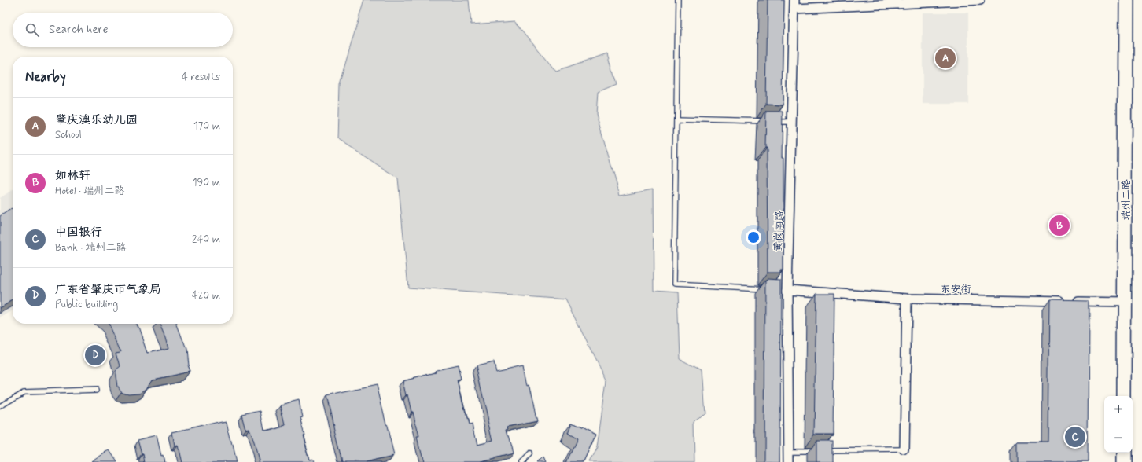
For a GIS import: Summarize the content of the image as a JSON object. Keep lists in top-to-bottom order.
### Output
{
  "streets": {
    "main road": ["端州二路"],
    "street": ["黄岗南路", "东安街"]
  },
  "crossings": [
    ["端州二路", "东安街"],
    ["黄岗南路", "东安街"]
  ],
  "page": {
    "search": "Search here",
    "pins": [
      "A",
      "B",
      "D",
      "C"
    ],
    "heading": ["Nearby", "4 results"],
    "list": [
      {
        "mark": "A",
        "name": "肇庆澳乐幼儿园",
        "note": "School",
        "value": "170 m"
      },
      {
        "mark": "B",
        "name": "如林轩",
        "note": "Hotel · 端州二路",
        "value": "190 m"
      },
      {
        "mark": "C",
        "name": "中国银行",
        "note": "Bank · 端州二路",
        "value": "240 m"
      },
      {
        "mark": "D",
        "name": "广东省肇庆市气象局",
        "note": "Public building",
        "value": "420 m"
      }
    ],
    "map_buttons": ["+", "−"]
  }
}
